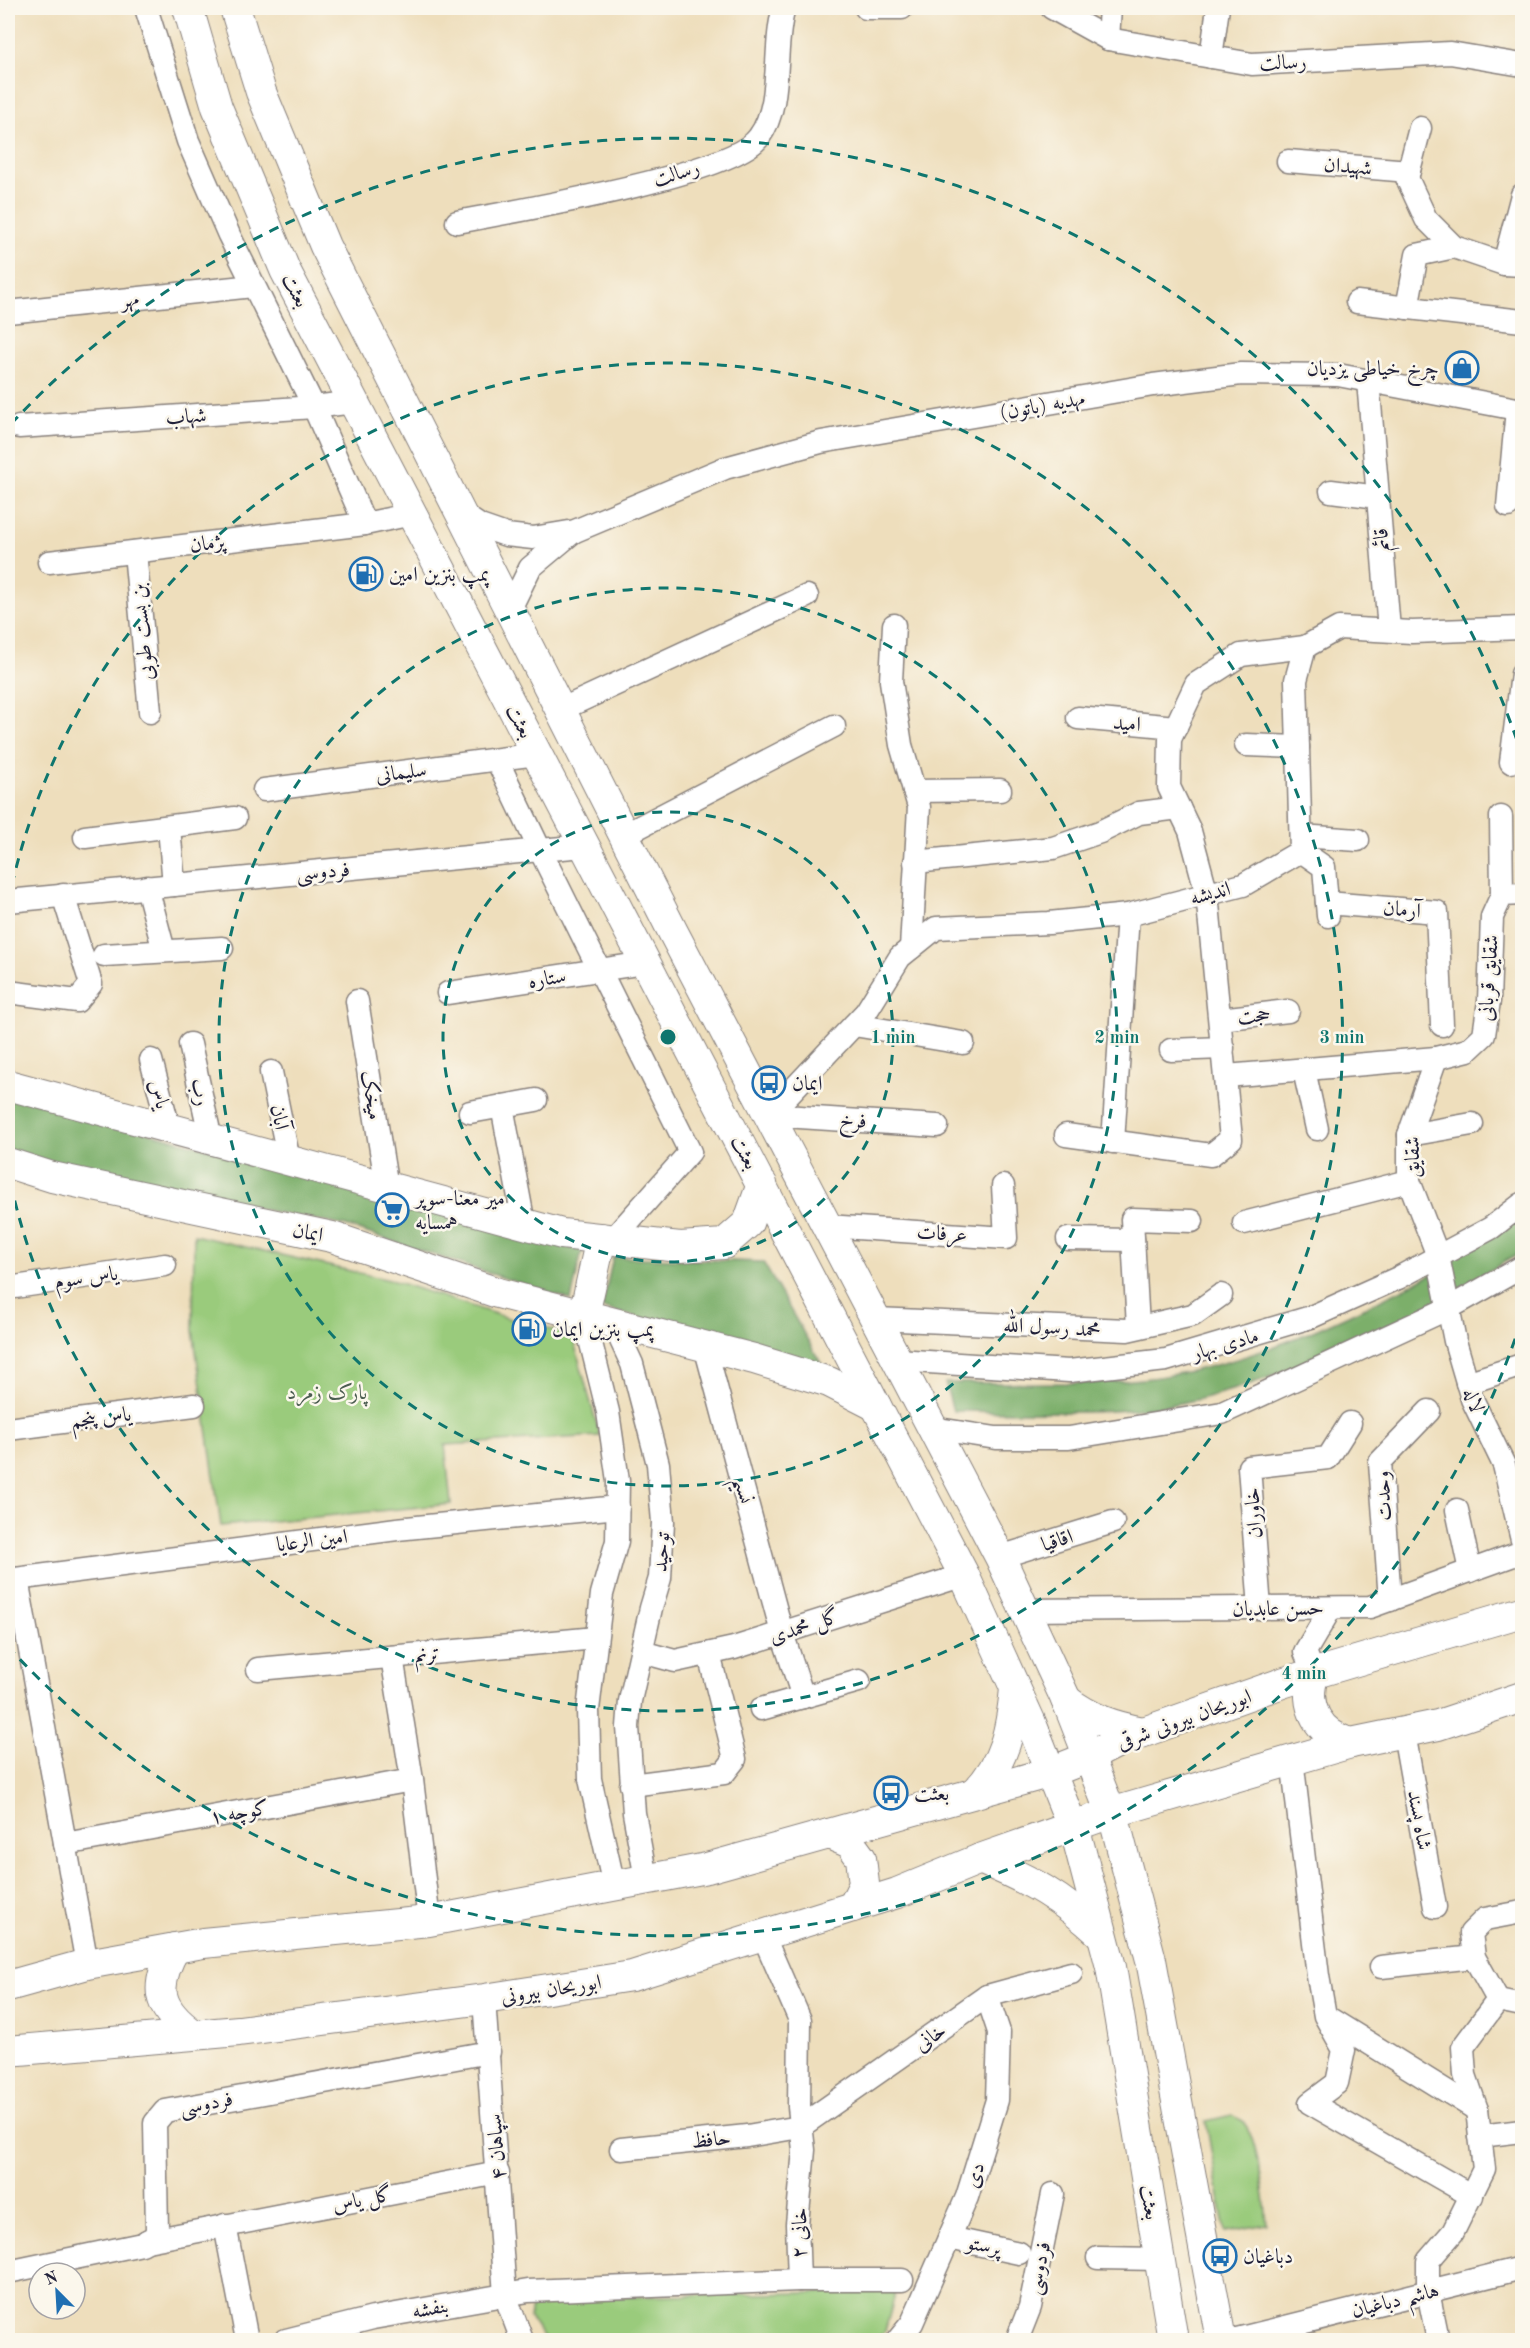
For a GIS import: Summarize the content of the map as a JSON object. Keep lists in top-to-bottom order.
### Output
{
  "streets": {
    "main road": [
      "بعثت",
      "ایمان",
      "ابوریحان بیرونی شرقی",
      "ابوریحان بیرونی"
    ],
    "street": [
      "رسالت",
      "شهیدان",
      "مهر",
      "مهدیه (باتون)",
      "شهاب",
      "قائم",
      "پژمان",
      "بن بست طوبی",
      "امید",
      "سلیمانی",
      "فردوسی",
      "اندیشه",
      "آرمان",
      "ستاره",
      "شقایق قربانی",
      "حجت",
      "رب",
      "یاس",
      "میخک",
      "آبان",
      "فرخ",
      "شقایق",
      "عرفات",
      "یاس سوم",
      "محمد رسول الله",
      "مادی بهار",
      "لاله",
      "یاس پنجم",
      "نسیم",
      "وحدت",
      "خاوران",
      "امین الرعایا",
      "اقاقیا",
      "توحید",
      "حسن عابدیان",
      "گل محمدی",
      "ترنم",
      "کوچه ۱",
      "شاه پسند",
      "خانی",
      "حافظ",
      "سپاهان ۴",
      "دی",
      "گل یاس",
      "خانی ۲",
      "پرستو",
      "هاشم دباغیان",
      "بنفشه"
    ]
  },
  "crossings": [
    ["بعثت", "مهدیه (باتون)"],
    ["بعثت", "شهاب"],
    ["بعثت", "پژمان"],
    ["بعثت", "سلیمانی"],
    ["بعثت", "فردوسی"],
    ["بعثت", "اندیشه"],
    ["بعثت", "ستاره"],
    ["بعثت", "فرخ"],
    ["بعثت", "ایمان"],
    ["بعثت", "عرفات"],
    ["بعثت", "محمد رسول الله"],
    ["بعثت", "مادی بهار"],
    ["بعثت", "اقاقیا"],
    ["بعثت", "حسن عابدیان"],
    ["بعثت", "گل محمدی"],
    ["بعثت", "ابوریحان بیرونی شرقی"],
    ["بعثت", "ابوریحان بیرونی"],
    ["پژمان", "بن بست طوبی"],
    ["فردوسی", "سپاهان ۴"],
    ["فردوسی", "گل یاس"],
    ["اندیشه", "آرمان"],
    ["اندیشه", "فرخ"],
    ["شقایق قربانی", "شقایق"],
    ["شقایق", "مادی بهار"],
    ["شقایق", "لاله"],
    ["ایمان", "نسیم"],
    ["ایمان", "توحید"],
    ["مادی بهار", "لاله"],
    ["نسیم", "گل محمدی"],
    ["وحدت", "حسن عابدیان"],
    ["خاوران", "حسن عابدیان"],
    ["توحید", "گل محمدی"],
    ["ابوریحان بیرونی", "سپاهان ۴"],
    ["ابوریحان بیرونی", "خانی ۲"],
    ["خانی", "حافظ"],
    ["خانی", "دی"],
    ["خانی", "خانی ۲"],
    ["حافظ", "خانی ۲"],
    ["سپاهان ۴", "گل یاس"],
    ["سپاهان ۴", "خانی ۲"],
    ["سپاهان ۴", "بنفشه"],
    ["دی", "پرستو"],
    ["خانی ۲", "بنفشه"]
  ],
  "parks": ["پارک زمرد"],
  "places": {
    "shop": ["چرخ خیاطی یزدیان"],
    "fuel station": ["پمپ بنزین امین", "پمپ بنزین ایمان"],
    "bus stop": ["ایمان", "بعثت", "دباغیان"],
    "supermarket": ["میر معنا-سوپر همسایه"]
  },
  "north": "top left",
  "rings": [
    "1 min",
    "2 min",
    "3 min",
    "4 min"
  ]
}
